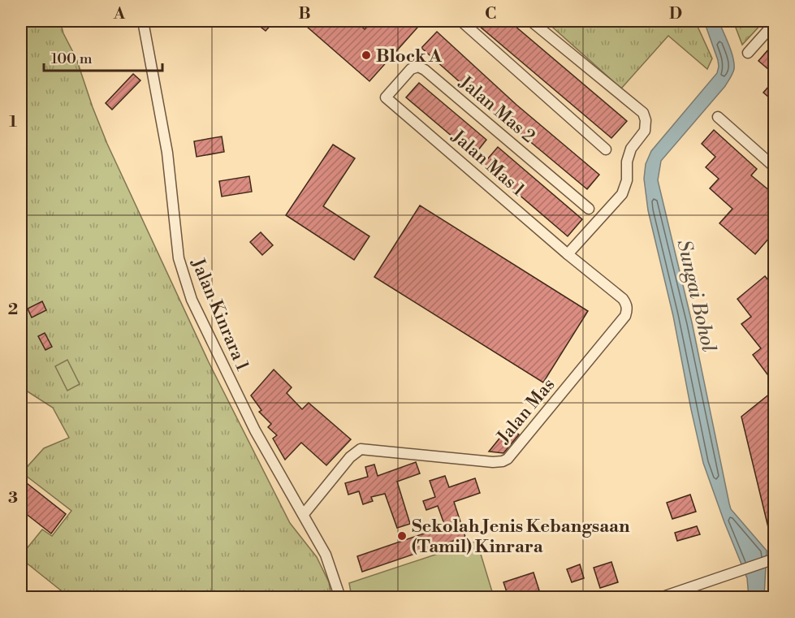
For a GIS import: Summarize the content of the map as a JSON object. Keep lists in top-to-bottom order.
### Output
{
  "streets": {
    "street": [
      "Jalan Mas 2",
      "Jalan Mas 1",
      "Jalan Kinrara 1",
      "Jalan Mas"
    ]
  },
  "crossings": [
    ["Jalan Mas 2", "Jalan Mas 1"],
    ["Jalan Mas 1", "Jalan Mas"],
    ["Jalan Kinrara 1", "Jalan Mas"]
  ],
  "water": ["Sungai Bohol"],
  "places": ["Block A", "Sekolah Jenis Kebangsaan (Tamil) Kinrara"],
  "scale_bar": "100 m",
  "grid": {
    "columns": [
      "A",
      "B",
      "C",
      "D"
    ],
    "rows": ["1", "2", "3"]
  }
}
